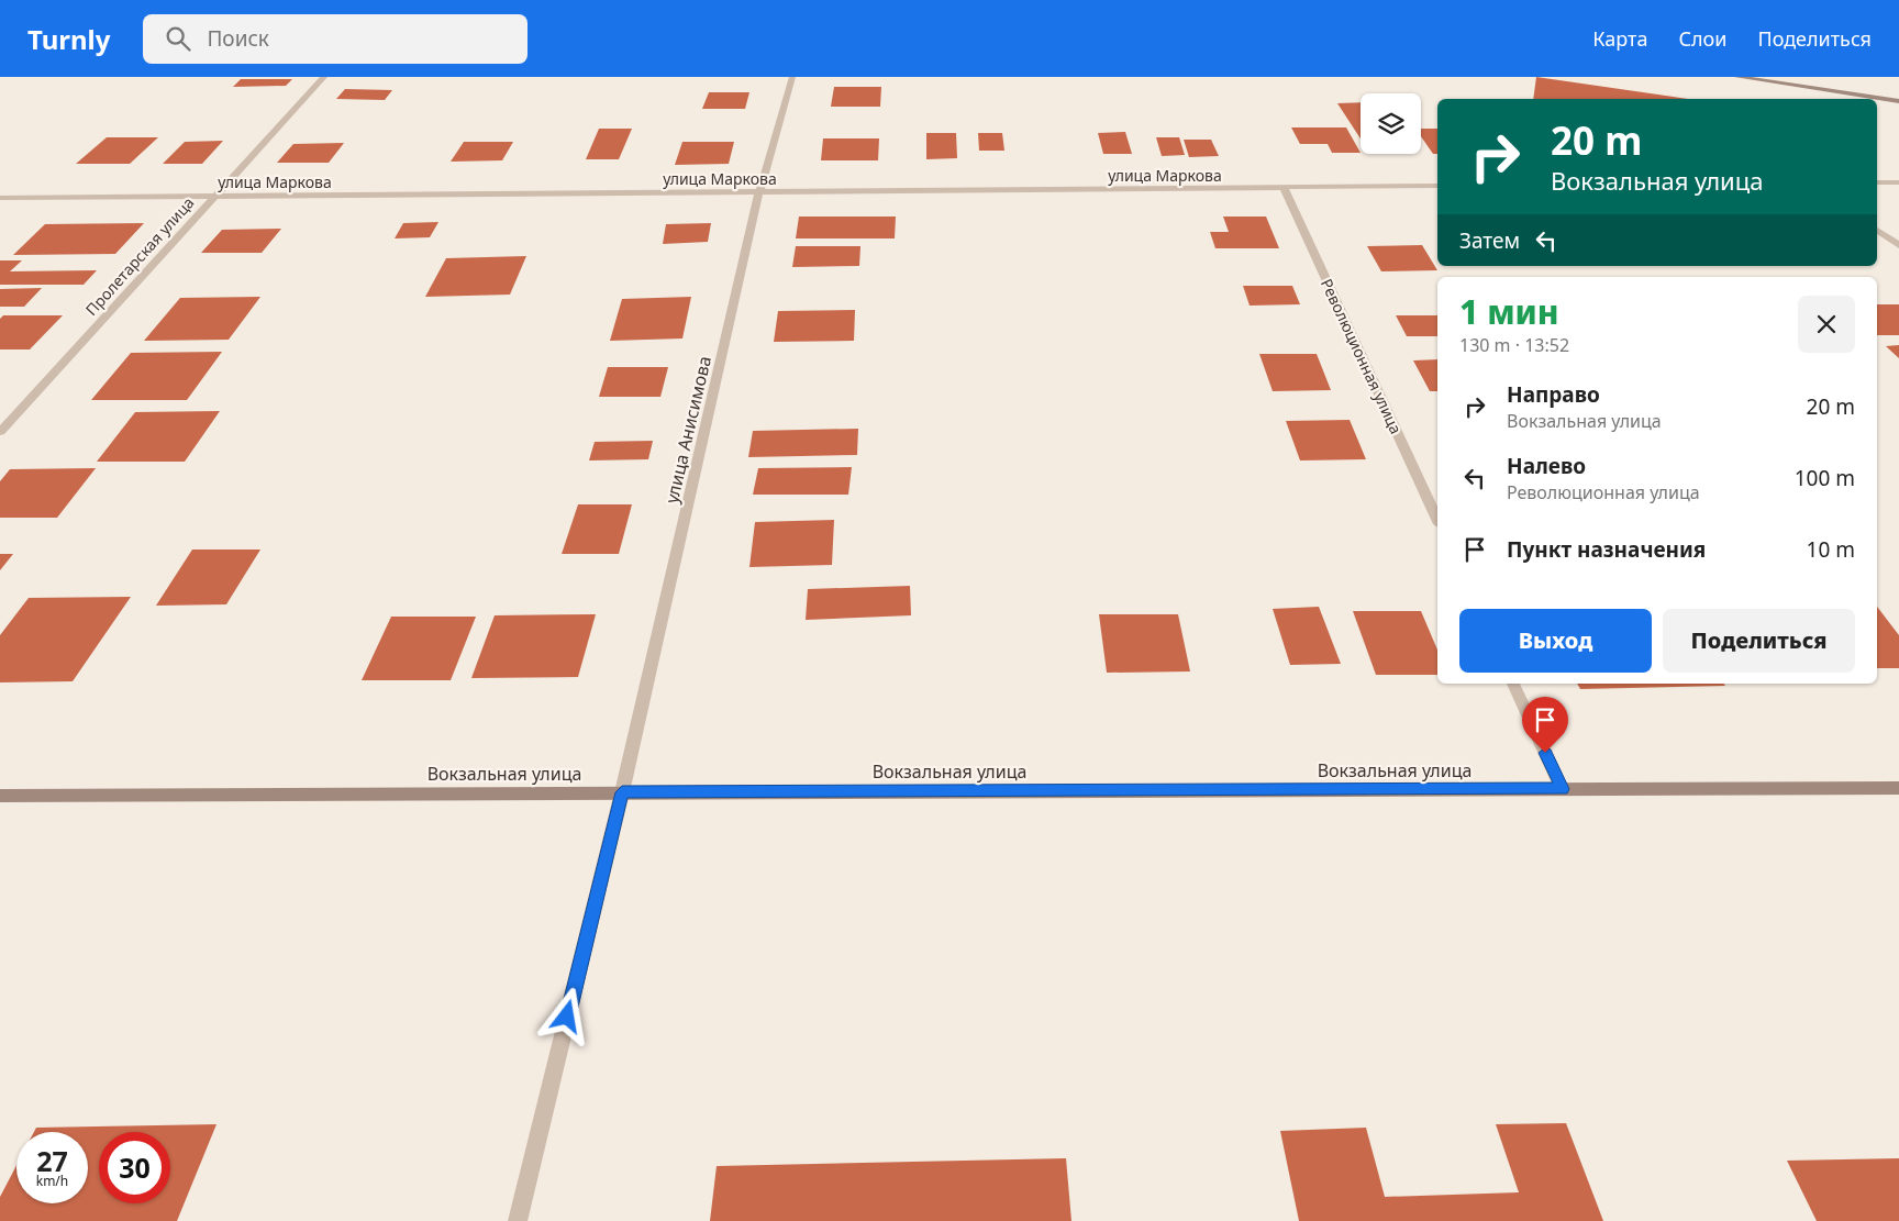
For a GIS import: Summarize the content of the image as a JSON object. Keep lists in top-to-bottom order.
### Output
{
  "streets": {
    "street": [
      "улица Маркова",
      "Пролетарская улица",
      "Революционная улица",
      "улица Анисимова",
      "Вокзальная улица"
    ]
  },
  "crossings": [
    ["улица Маркова", "Пролетарская улица"],
    ["улица Маркова", "Революционная улица"],
    ["улица Маркова", "улица Анисимова"],
    ["улица Анисимова", "Вокзальная улица"]
  ],
  "page": {
    "header": "Turnly",
    "search": "Поиск",
    "nav": ["Карта", "Слои", "Поделиться"],
    "turn": ["20 m", "Вокзальная улица"],
    "then": "Затем",
    "heading": ["1 мин", "130 m · 13:52"],
    "list": [
      {
        "name": "Направо",
        "note": "Вокзальная улица",
        "value": "20 m"
      },
      {
        "name": "Налево",
        "note": "Революционная улица",
        "value": "100 m"
      },
      {
        "name": "Пункт назначения",
        "value": "10 m"
      }
    ],
    "buttons": ["Выход", "Поделиться"],
    "speed": "27 km/h",
    "limit": "30"
  }
}
